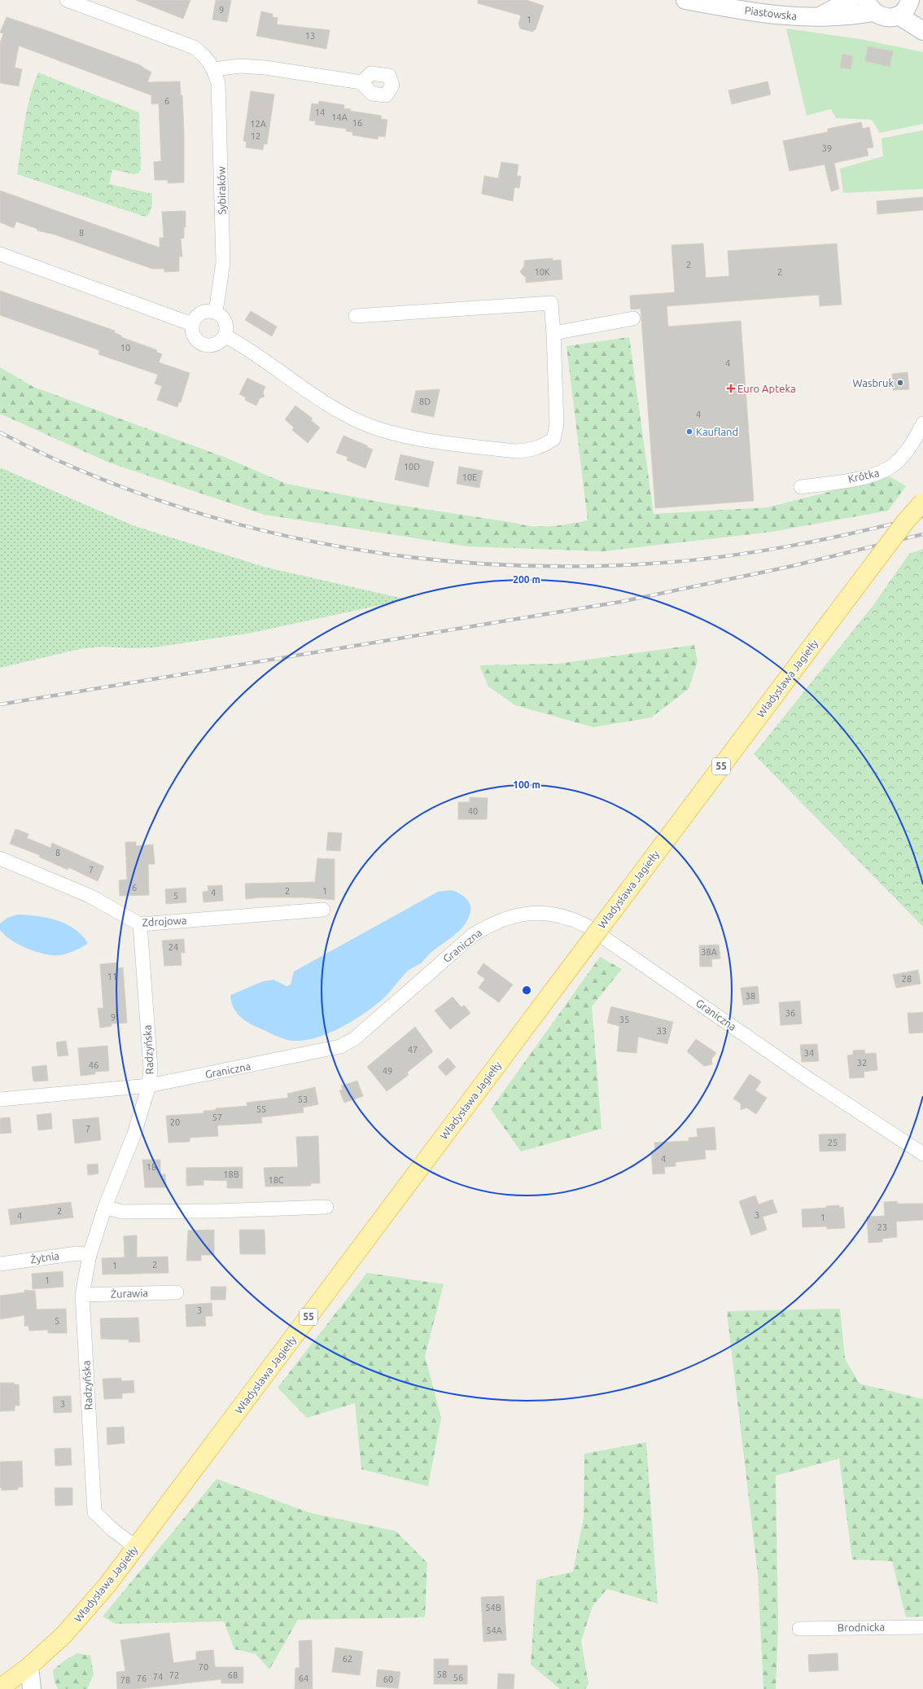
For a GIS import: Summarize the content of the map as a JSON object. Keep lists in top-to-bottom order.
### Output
{
  "streets": {
    "main road": ["Władysława Jagiełły", "55"],
    "street": [
      "Piastowska",
      "Sybiraków",
      "Krótka",
      "Zdrojowa",
      "Graniczna",
      "Radzyńska",
      "Żytnia",
      "Żurawia",
      "Brodnicka"
    ]
  },
  "crossings": [
    ["Władysława Jagiełły", "Radzyńska"],
    ["Zdrojowa", "Radzyńska"],
    ["Graniczna", "Radzyńska"],
    ["Radzyńska", "Żytnia"],
    ["Radzyńska", "Żurawia"]
  ],
  "places": {
    "other": ["Wasbruk", "Kaufland"],
    "health": ["Euro Apteka"]
  },
  "house_numbers": [
    "9",
    "1",
    "13",
    "6",
    "14",
    "14A",
    "16",
    "12A",
    "12",
    "39",
    "8",
    "2",
    "10K",
    "2",
    "10",
    "4",
    "8D",
    "4",
    "10D",
    "10E",
    "40",
    "8",
    "7",
    "6",
    "2",
    "1",
    "4",
    "5",
    "24",
    "38A",
    "11",
    "28",
    "38",
    "36",
    "9",
    "35",
    "33",
    "47",
    "34",
    "32",
    "46",
    "49",
    "53",
    "55",
    "57",
    "20",
    "7",
    "25",
    "4",
    "18",
    "18B",
    "18C",
    "2",
    "3",
    "4",
    "1",
    "23",
    "2",
    "1",
    "1",
    "3",
    "5",
    "3",
    "54B",
    "54A",
    "62",
    "70",
    "58",
    "72",
    "68",
    "74",
    "56",
    "76",
    "64",
    "60",
    "78"
  ],
  "rings": ["200 m", "100 m"]
}
